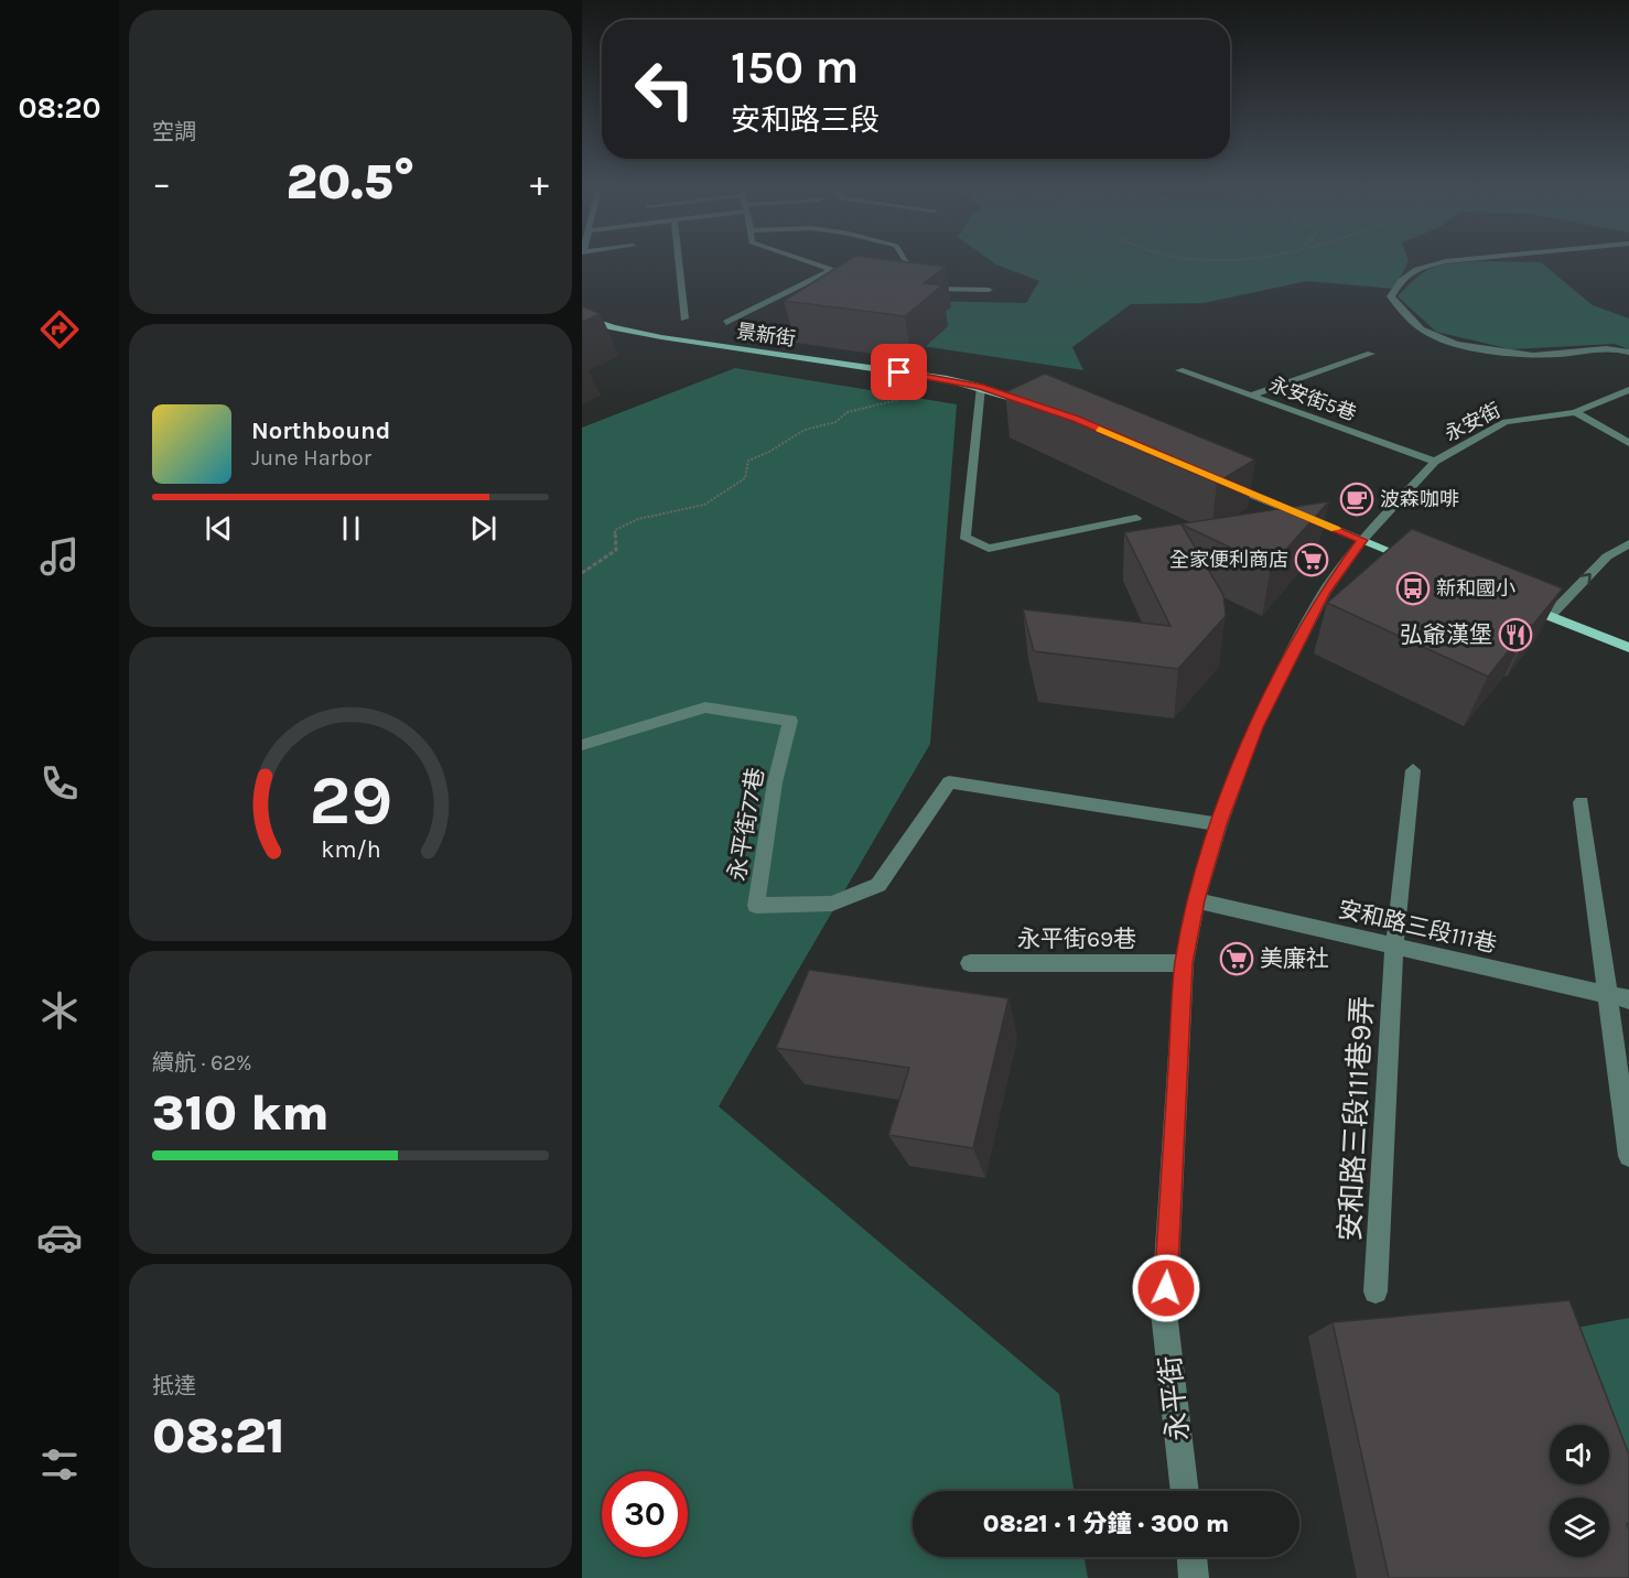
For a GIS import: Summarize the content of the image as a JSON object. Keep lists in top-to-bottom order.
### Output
{
  "streets": {
    "main road": ["景新街"],
    "street": [
      "永安街5巷",
      "永安街",
      "永平街77巷",
      "安和路三段111巷",
      "永平街69巷",
      "安和路三段111巷9弄",
      "永平街"
    ]
  },
  "crossings": [
    ["永安街5巷", "永安街"],
    ["永安街", "永平街"],
    ["永平街77巷", "永平街"],
    ["安和路三段111巷", "安和路三段111巷9弄"],
    ["安和路三段111巷", "永平街"],
    ["永平街69巷", "永平街"]
  ],
  "places": {
    "cafe": ["波森咖啡"],
    "supermarket": ["全家便利商店", "美廉社"],
    "bus stop": ["新和國小"],
    "restaurant": ["弘爺漢堡"]
  },
  "page": {
    "tabs": "08:20",
    "tile": [
      "空調",
      ["續航 · 62%", "310 km"],
      ["抵達", "08:21"]
    ],
    "turn": ["150 m", "安和路三段"],
    "heat": ["−", "20.5°", "+"],
    "song": ["Northbound", "June Harbor"],
    "limit": "30",
    "trip": "08:21 · 1 分鐘 · 300 m",
    "gauge": ["29", "km/h"]
  }
}
